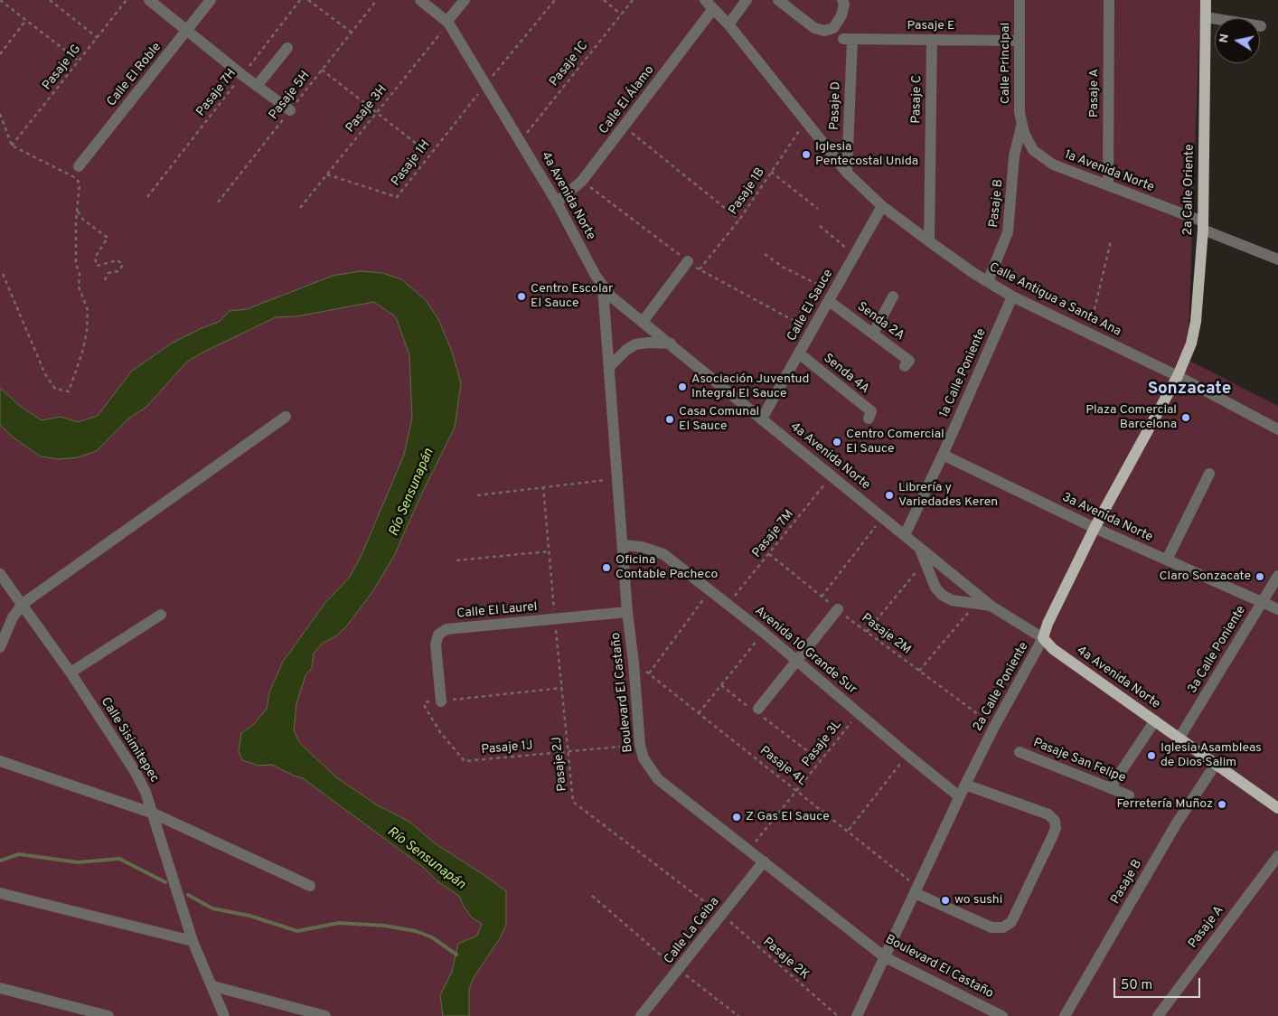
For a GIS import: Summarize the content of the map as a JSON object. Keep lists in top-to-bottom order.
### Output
{
  "streets": {
    "main road": ["2a Calle Oriente", "4a Avenida Norte", "2a Calle Poniente"],
    "street": [
      "Pasaje E",
      "Calle Principal",
      "Calle El Roble",
      "Pasaje A",
      "Pasaje C",
      "Calle El Álamo",
      "Pasaje D",
      "1a Avenida Norte",
      "Pasaje B",
      "Calle Antigua a Santa Ana",
      "Calle El Sauce",
      "Senda 2A",
      "1a Calle Poniente",
      "Senda 4A",
      "3a Avenida Norte",
      "Calle El Laurel",
      "3a Calle Poniente",
      "Avenida 10 Grande Sur",
      "Boulevard El Castaño",
      "Calle Sisimitepec",
      "Pasaje San Felipe",
      "Calle La Ceiba"
    ],
    "path": [
      "Pasaje 1C",
      "Pasaje 1G",
      "Pasaje 7H",
      "Pasaje 5H",
      "Pasaje 3H",
      "Pasaje 1H",
      "Pasaje 1B",
      "Pasaje 7M",
      "Pasaje 2M",
      "Pasaje 3L",
      "Pasaje 1J",
      "Pasaje 2J",
      "Pasaje 4L",
      "Pasaje 2K"
    ]
  },
  "crossings": [
    ["Pasaje E", "Calle Principal"],
    ["Pasaje E", "Pasaje C"],
    ["Pasaje E", "Pasaje D"],
    ["Calle Principal", "1a Avenida Norte"],
    ["Calle Principal", "Pasaje B"],
    ["Pasaje 1C", "4a Avenida Norte"],
    ["Pasaje A", "1a Avenida Norte"],
    ["Pasaje C", "Calle Antigua a Santa Ana"],
    ["Calle El Álamo", "4a Avenida Norte"],
    ["Calle El Álamo", "Calle Antigua a Santa Ana"],
    ["Pasaje D", "Calle Antigua a Santa Ana"],
    ["Pasaje 3H", "Pasaje 1H"],
    ["Pasaje 3H", "4a Avenida Norte"],
    ["Pasaje 1H", "4a Avenida Norte"],
    ["1a Avenida Norte", "2a Calle Oriente"],
    ["1a Avenida Norte", "Pasaje B"],
    ["2a Calle Oriente", "Calle Antigua a Santa Ana"],
    ["2a Calle Oriente", "2a Calle Poniente"],
    ["Pasaje 1B", "Calle Antigua a Santa Ana"],
    ["4a Avenida Norte", "Pasaje B"],
    ["4a Avenida Norte", "Calle El Sauce"],
    ["4a Avenida Norte", "1a Calle Poniente"],
    ["4a Avenida Norte", "Pasaje 7M"],
    ["4a Avenida Norte", "3a Calle Poniente"],
    ["4a Avenida Norte", "2a Calle Poniente"],
    ["4a Avenida Norte", "Boulevard El Castaño"],
    ["Pasaje B", "Calle Antigua a Santa Ana"],
    ["Calle Antigua a Santa Ana", "Calle El Sauce"],
    ["Calle Antigua a Santa Ana", "1a Calle Poniente"],
    ["Calle Antigua a Santa Ana", "2a Calle Poniente"],
    ["Calle El Sauce", "Senda 2A"],
    ["Calle El Sauce", "Senda 4A"],
    ["1a Calle Poniente", "3a Avenida Norte"],
    ["3a Avenida Norte", "3a Calle Poniente"],
    ["3a Avenida Norte", "2a Calle Poniente"],
    ["Pasaje 7M", "Pasaje 2M"],
    ["Pasaje 7M", "Avenida 10 Grande Sur"],
    ["Calle El Laurel", "Boulevard El Castaño"],
    ["Calle El Laurel", "Pasaje 1J"],
    ["Calle El Laurel", "Pasaje 2J"],
    ["Pasaje 2M", "2a Calle Poniente"],
    ["Avenida 10 Grande Sur", "2a Calle Poniente"],
    ["Avenida 10 Grande Sur", "Boulevard El Castaño"],
    ["Avenida 10 Grande Sur", "Pasaje 3L"],
    ["2a Calle Poniente", "Boulevard El Castaño"],
    ["2a Calle Poniente", "Pasaje 4L"],
    ["Boulevard El Castaño", "Pasaje 3L"],
    ["Boulevard El Castaño", "Pasaje 1J"],
    ["Boulevard El Castaño", "Pasaje 4L"],
    ["Boulevard El Castaño", "Calle La Ceiba"],
    ["Pasaje 3L", "Pasaje 4L"],
    ["Pasaje 1J", "Pasaje 2J"],
    ["Pasaje 2J", "Calle La Ceiba"],
    ["Pasaje 2J", "Pasaje 2K"],
    ["Calle La Ceiba", "Pasaje 2K"]
  ],
  "districts": ["Sonzacate"],
  "water": ["Río Sensunapán"],
  "places": [
    "Iglesia Pentecostal Unida",
    "Centro Escolar El Sauce",
    "Asociación Juventud Integral El Sauce",
    "Plaza Comercial Barcelona",
    "Casa Comunal El Sauce",
    "Centro Comercial El Sauce",
    "Librería y Variedades Keren",
    "Oficina Contable Pacheco",
    "Claro Sonzacate",
    "Iglesia Asambleas de Dios Salim",
    "Ferretería Muñoz",
    "Z Gas El Sauce",
    "wo sushi"
  ],
  "scale_bar": "50 m",
  "north": "left"
}
